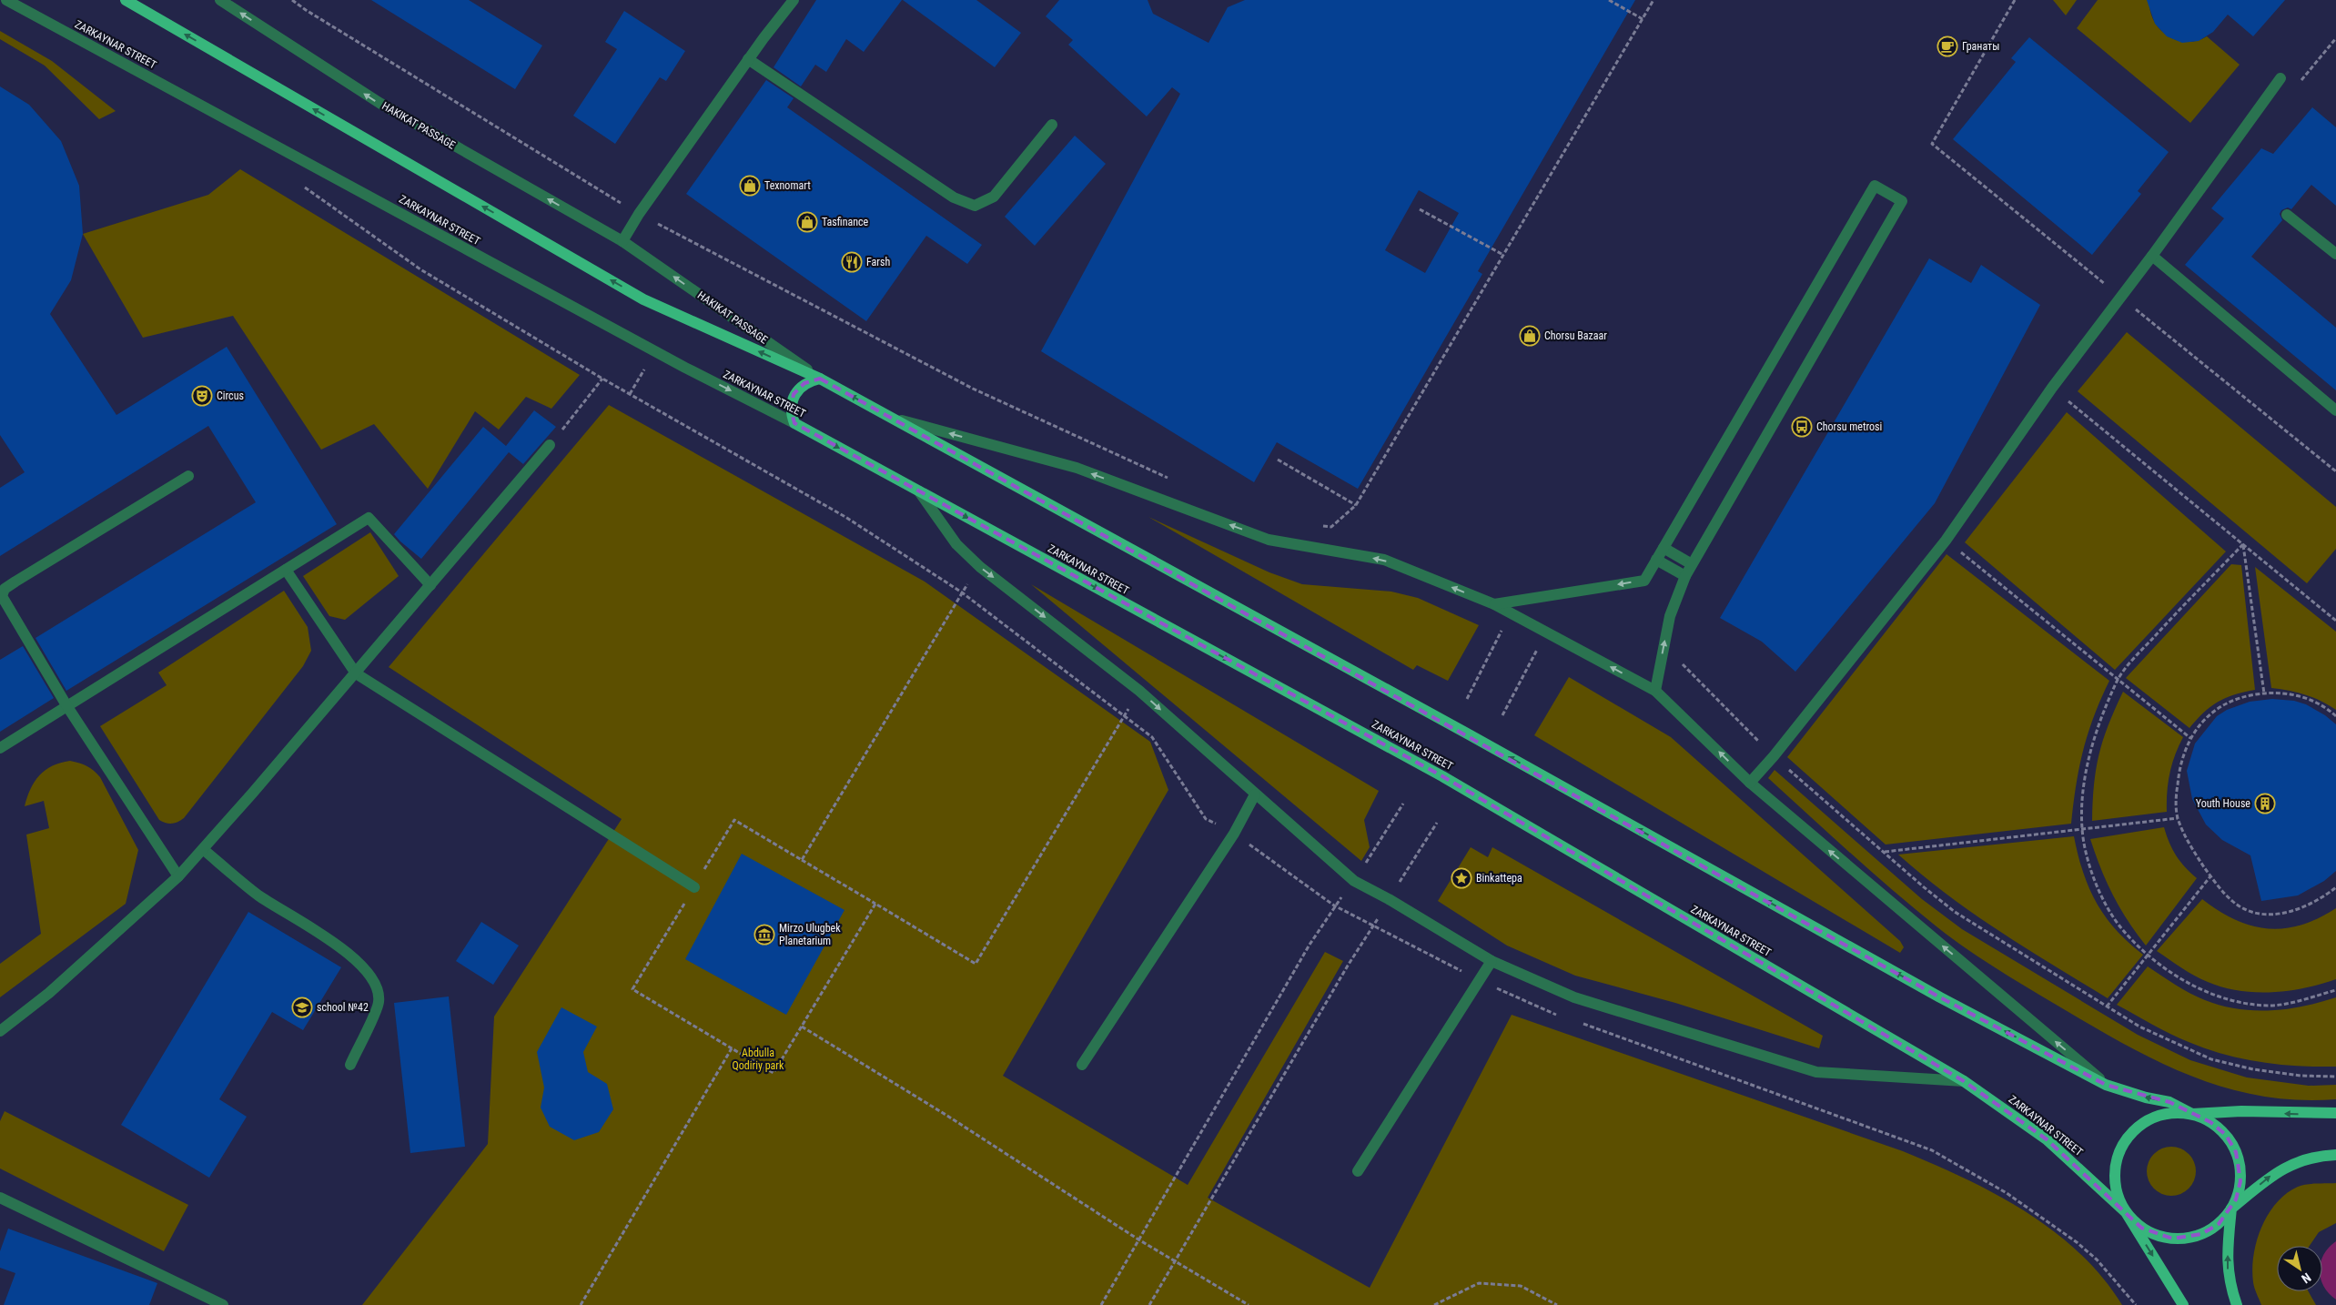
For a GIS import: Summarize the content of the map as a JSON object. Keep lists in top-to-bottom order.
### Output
{
  "streets": {
    "main road": ["ZARKAYNAR STREET"],
    "street": ["HAKIKAT PASSAGE"]
  },
  "crossings": [
    ["ZARKAYNAR STREET", "HAKIKAT PASSAGE"]
  ],
  "one_way": ["HAKIKAT PASSAGE"],
  "parks": ["Abdulla Qodiriy park"],
  "places": {
    "cafe": ["Гранаты"],
    "shop": ["Texnomart", "Tasfinance", "Chorsu Bazaar"],
    "restaurant": ["Farsh"],
    "theatre": ["Circus"],
    "bus stop": ["Chorsu metrosi"],
    "building": ["Youth House"],
    "place": ["Binkattepa"],
    "museum": ["Mirzo Ulugbek Planetarium"],
    "school or university": ["school №42"]
  },
  "north": "bottom right"
}
